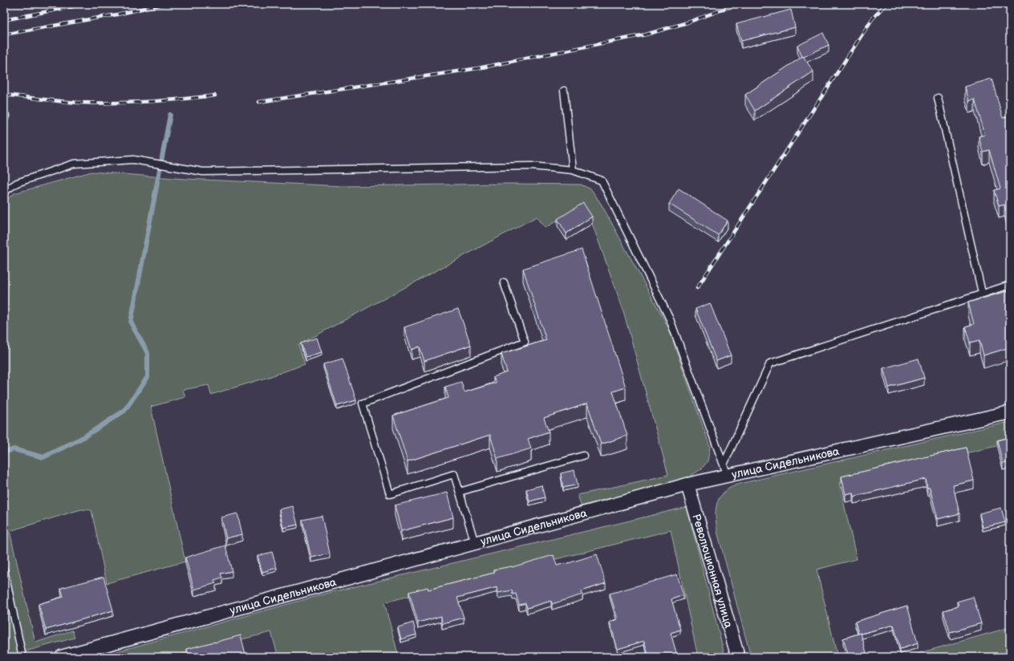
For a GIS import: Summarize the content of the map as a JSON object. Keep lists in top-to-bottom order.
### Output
{
  "streets": {
    "street": ["улица Сидельникова", "Революционная улица"]
  },
  "crossings": [
    ["улица Сидельникова", "Революционная улица"]
  ]
}
